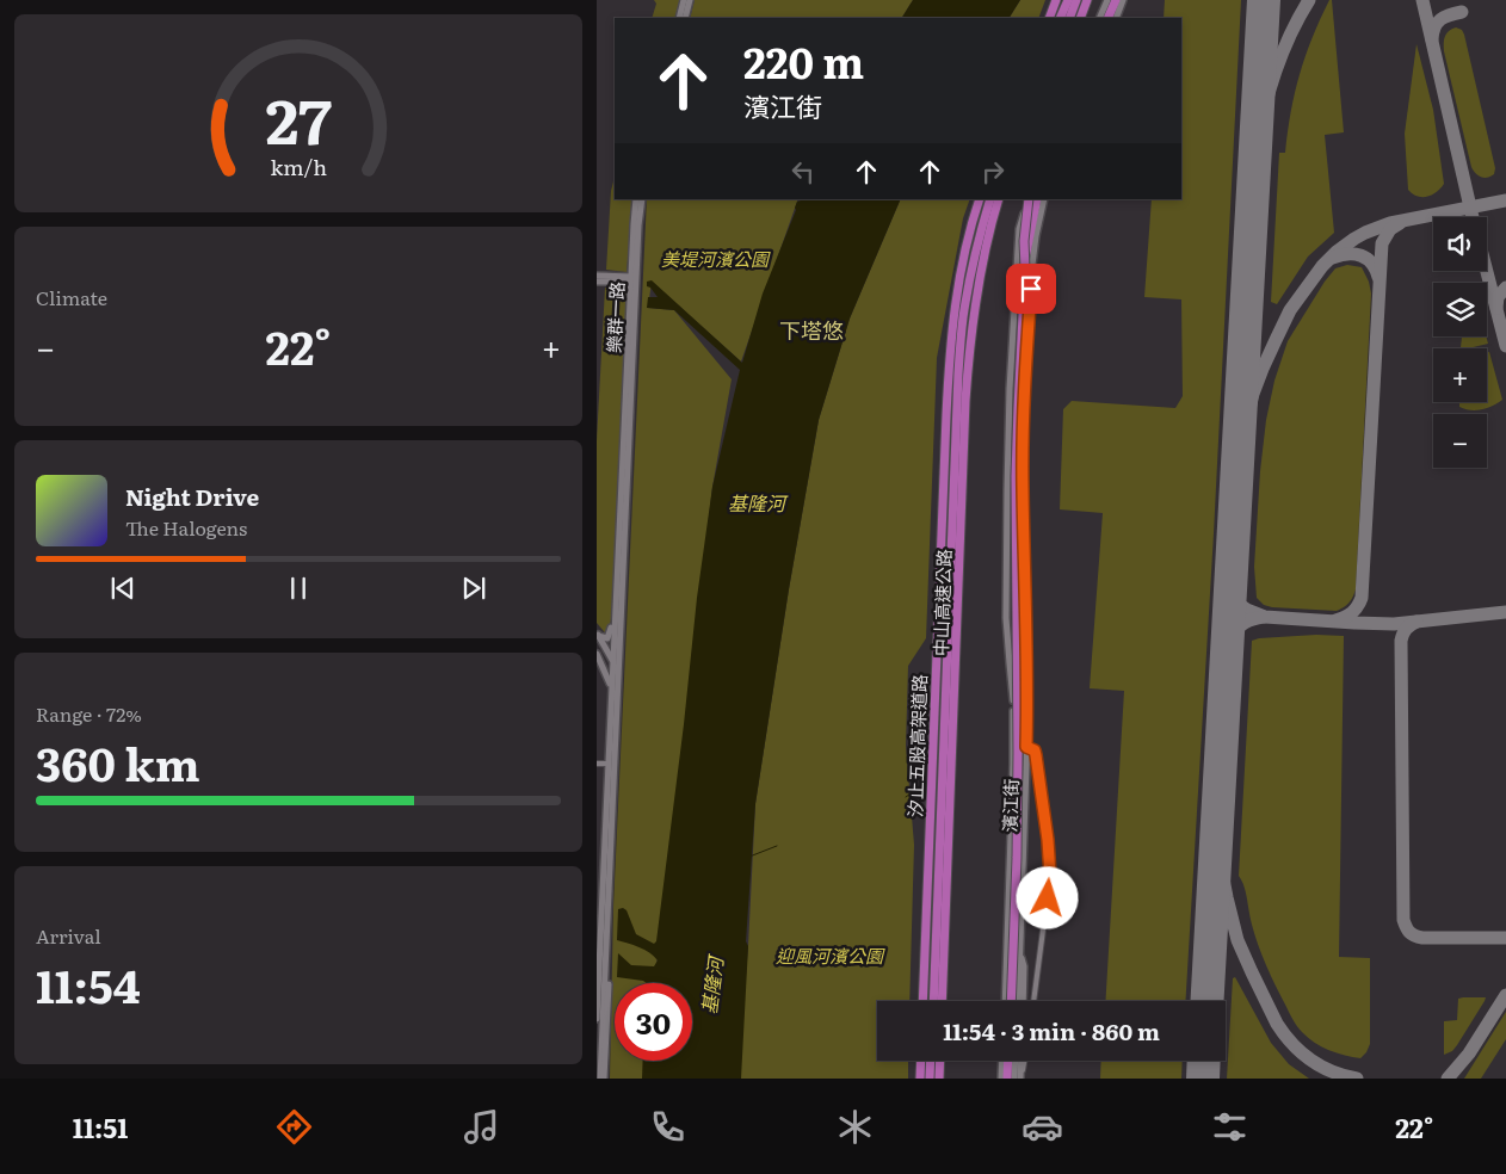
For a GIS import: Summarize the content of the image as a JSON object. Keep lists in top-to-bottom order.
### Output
{
  "streets": {
    "highway": ["中山高速公路", "汐止五股高架道路"],
    "main road": ["樂群一路", "濱江街"]
  },
  "districts": ["下塔悠"],
  "water": ["基隆河"],
  "parks": ["美堤河濱公園", "迎風河濱公園"],
  "page": {
    "turn": ["220 m", "濱江街"],
    "map_buttons": ["+", "−"],
    "tile": [
      "Climate",
      ["Range · 72%", "360 km"],
      ["Arrival", "11:54"]
    ],
    "heat": ["−", "22°", "+"],
    "song": ["Night Drive", "The Halogens"],
    "limit": "30",
    "trip": "11:54 · 3 min · 860 m",
    "tabs": ["11:51", "22°"],
    "gauge": ["27", "km/h"]
  }
}
